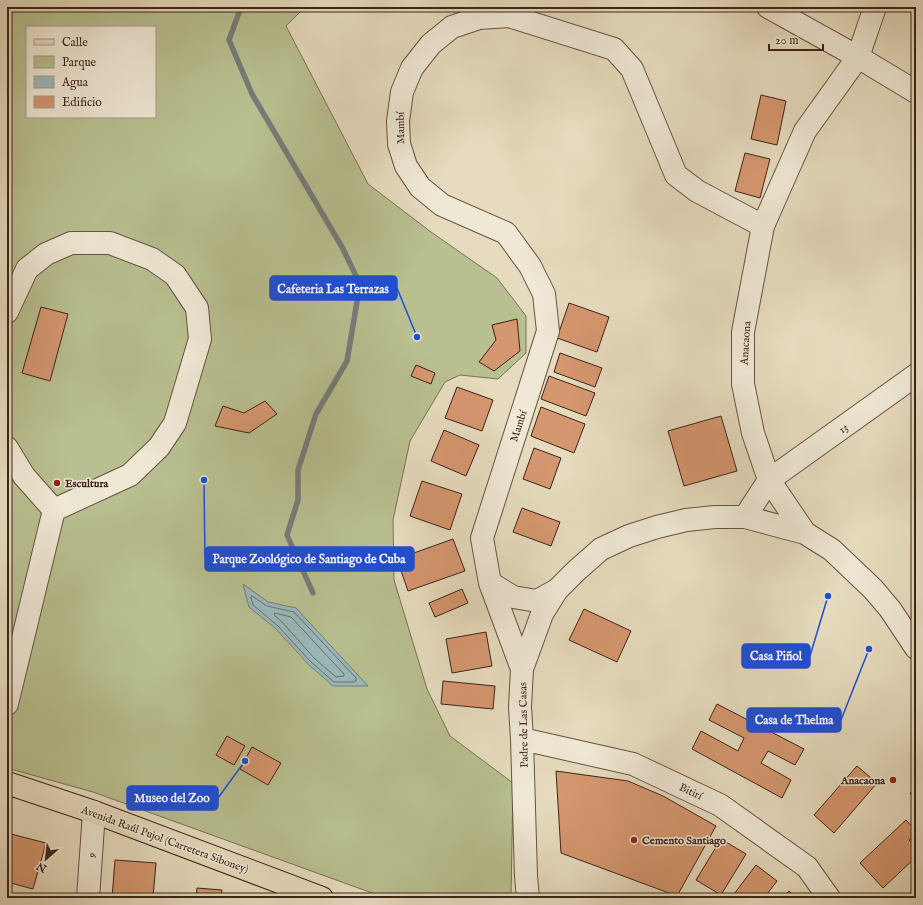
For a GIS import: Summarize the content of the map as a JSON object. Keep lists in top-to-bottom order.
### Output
{
  "streets": {
    "main road": ["Avenida Raúl Pujol (Carretera Siboney)"],
    "street": [
      "Mambí",
      "Anacaona",
      "13",
      "Padre de Las Casas",
      "Bitirí",
      "9"
    ]
  },
  "crossings": [
    ["Mambí", "Anacaona"],
    ["Mambí", "Padre de Las Casas"],
    ["Anacaona", "13"],
    ["Anacaona", "Padre de Las Casas"],
    ["Padre de Las Casas", "Bitirí"],
    ["Avenida Raúl Pujol (Carretera Siboney)", "9"]
  ],
  "places": [
    "Cafeteria Las Terrazas",
    "Parque Zoológico de Santiago de Cuba",
    "Escultura",
    "Casa Piñol",
    "Casa de Thelma",
    "Museo del Zoo",
    "Anacaona",
    "Cemento Santiago"
  ],
  "legend": [
    "Calle",
    "Parque",
    "Agua",
    "Edificio"
  ],
  "scale_bar": "20 m",
  "north": "bottom left"
}
